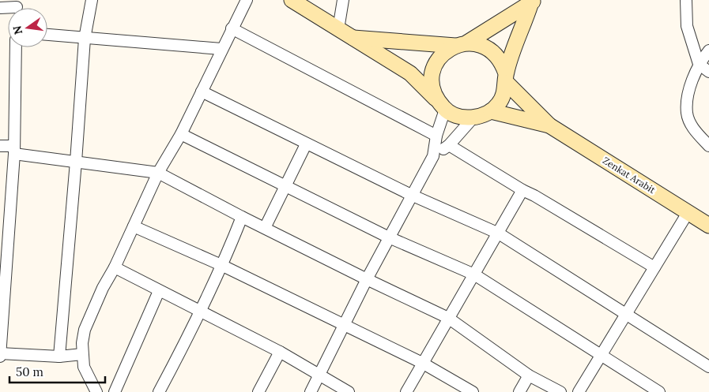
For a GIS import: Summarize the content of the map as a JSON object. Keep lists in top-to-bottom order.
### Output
{
  "streets": {
    "main road": ["Zenkat Arabit"]
  },
  "scale_bar": "50 m",
  "north": "left"
}
